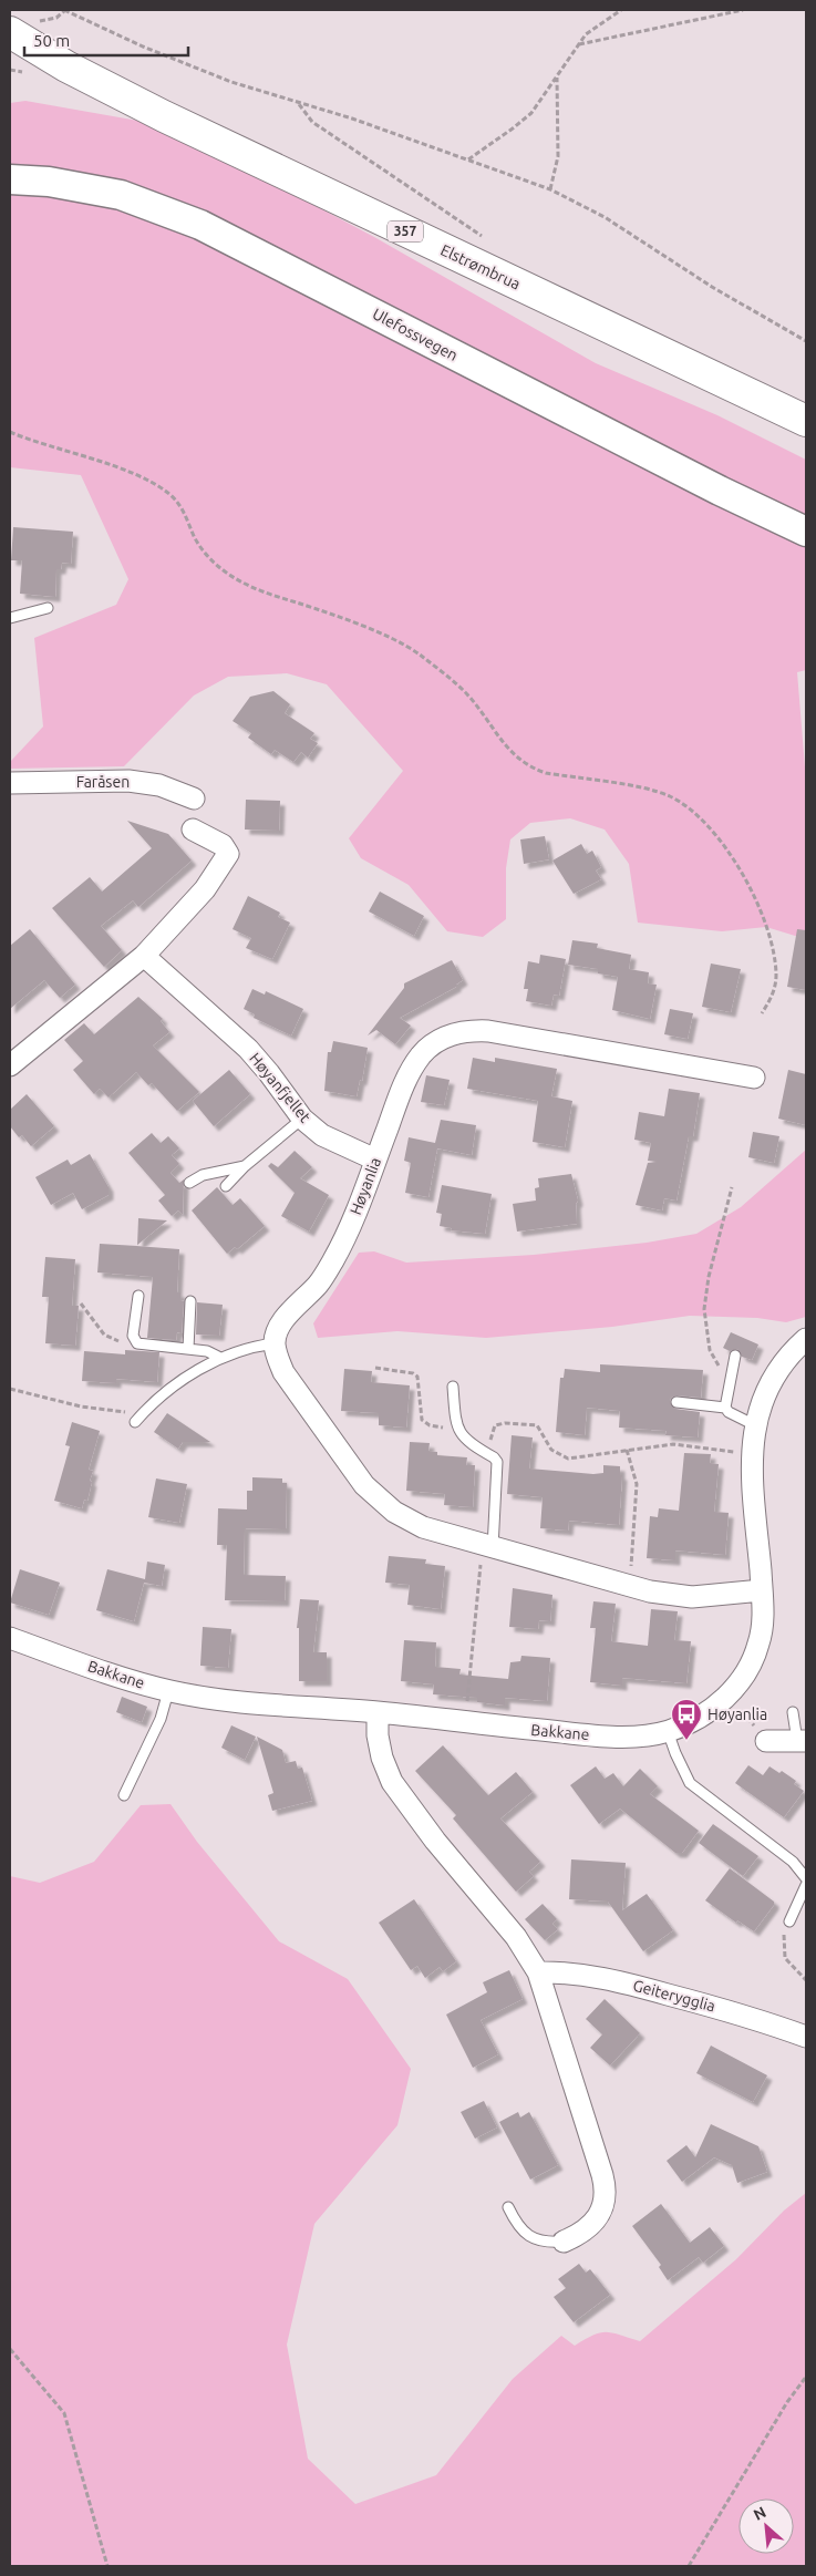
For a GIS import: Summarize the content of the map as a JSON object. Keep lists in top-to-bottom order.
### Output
{
  "streets": {
    "main road": ["357", "Elstrømbrua"],
    "street": [
      "Ulefossvegen",
      "Faråsen",
      "Høyanfjellet",
      "Høyanlia",
      "Bakkane",
      "Geiterygglia"
    ]
  },
  "crossings": [
    ["Høyanfjellet", "Høyanlia"]
  ],
  "places": {
    "bus stop": ["Høyanlia"]
  },
  "scale_bar": "50 m",
  "north": "top left"
}
